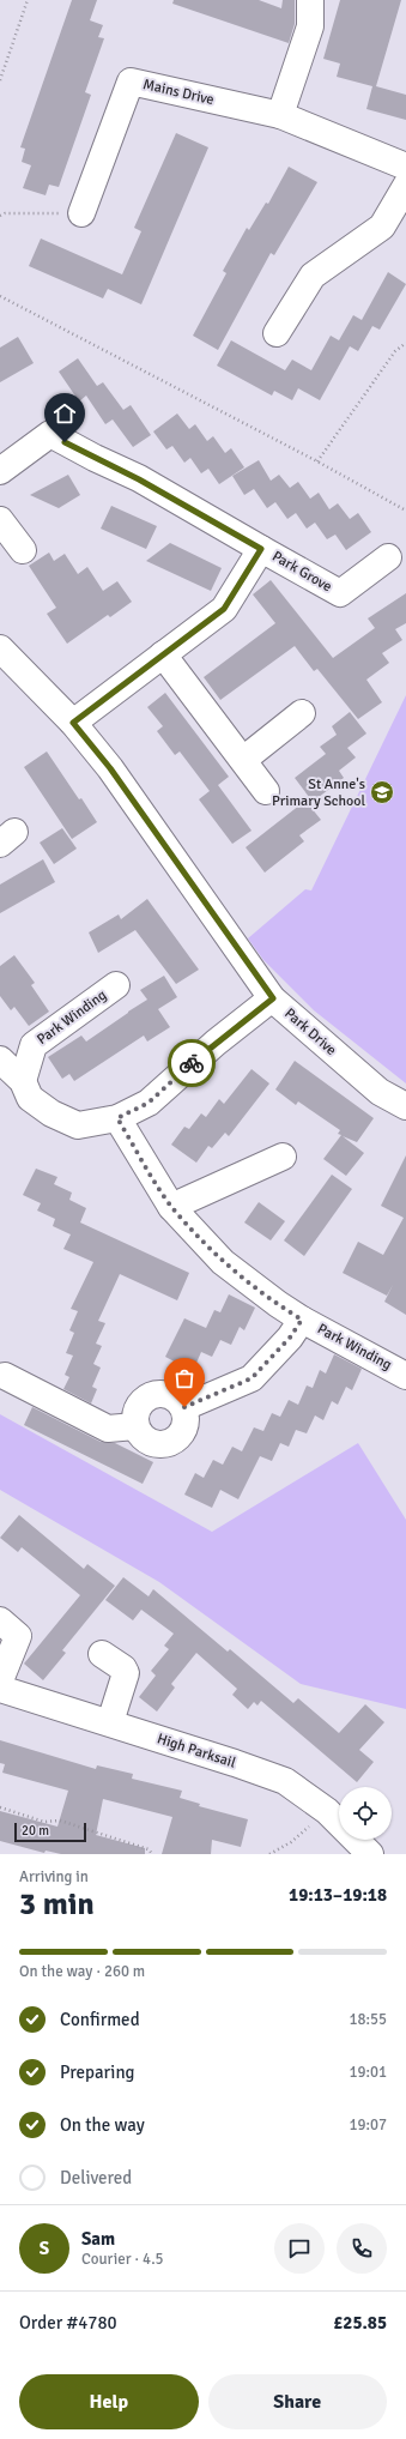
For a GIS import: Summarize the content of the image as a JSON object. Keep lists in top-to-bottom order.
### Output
{
  "streets": {
    "street": [
      "Mains Drive",
      "Park Grove",
      "Park Winding",
      "Park Drive",
      "High Parksail"
    ]
  },
  "crossings": [
    ["Park Grove", "Park Drive"]
  ],
  "places": {
    "school or university": ["St Anne's Primary School"]
  },
  "scale_bar": "20 m",
  "page": {
    "scale": "20 m",
    "heading": ["3 min", "Arriving in", "19:13–19:18"],
    "panel": [
      "Sam",
      "Courier · 4.5",
      "Order #4780",
      "£25.85"
    ],
    "bar": "On the way · 260 m",
    "list": [
      ["Confirmed", "18:55"],
      ["Preparing", "19:01"],
      ["On the way", "19:07"],
      "Delivered"
    ],
    "round": "S",
    "buttons": ["Help", "Share"]
  }
}
